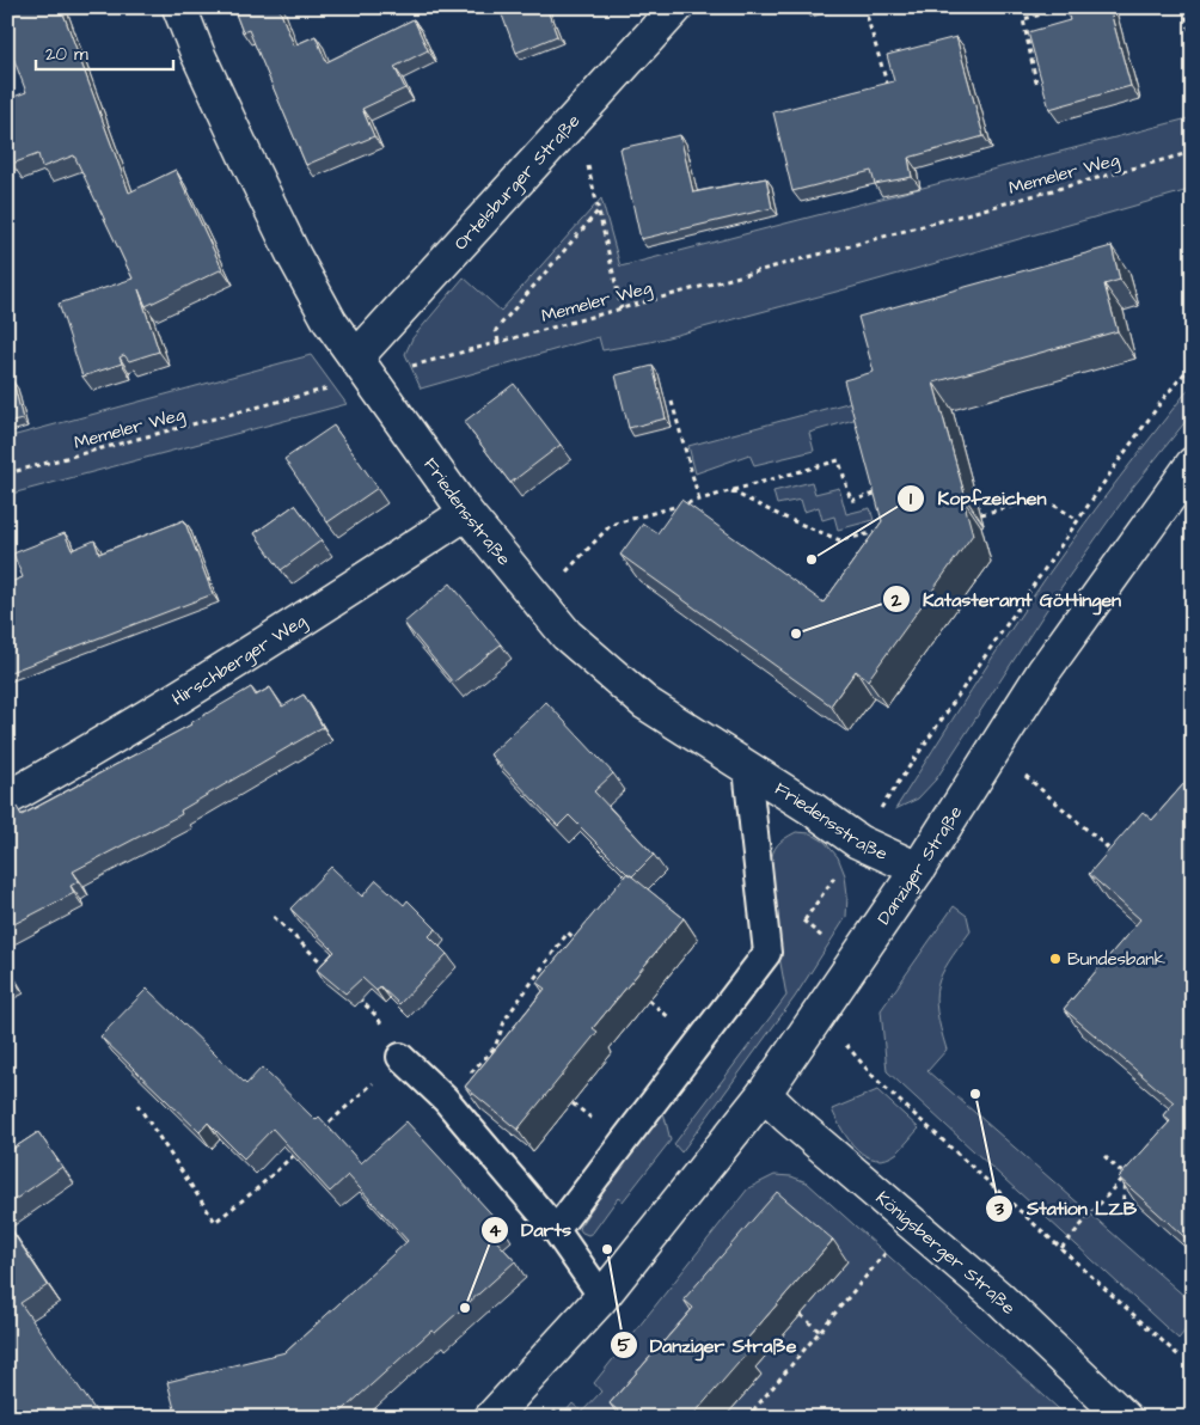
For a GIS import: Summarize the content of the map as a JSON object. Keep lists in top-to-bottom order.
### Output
{
  "streets": {
    "street": [
      "Ortelsburger Straße",
      "Friedensstraße",
      "Hirschberger Weg",
      "Danziger Straße",
      "Königsberger Straße"
    ],
    "path": ["Memeler Weg"]
  },
  "crossings": [
    ["Memeler Weg", "Ortelsburger Straße"],
    ["Memeler Weg", "Friedensstraße"],
    ["Ortelsburger Straße", "Friedensstraße"],
    ["Friedensstraße", "Hirschberger Weg"],
    ["Friedensstraße", "Danziger Straße"],
    ["Danziger Straße", "Königsberger Straße"]
  ],
  "places": [
    "Kopfzeichen",
    "Katasteramt Göttingen",
    "Bundesbank",
    "Station LZB",
    "Danziger Straße",
    "Darts"
  ],
  "scale_bar": "20 m"
}
